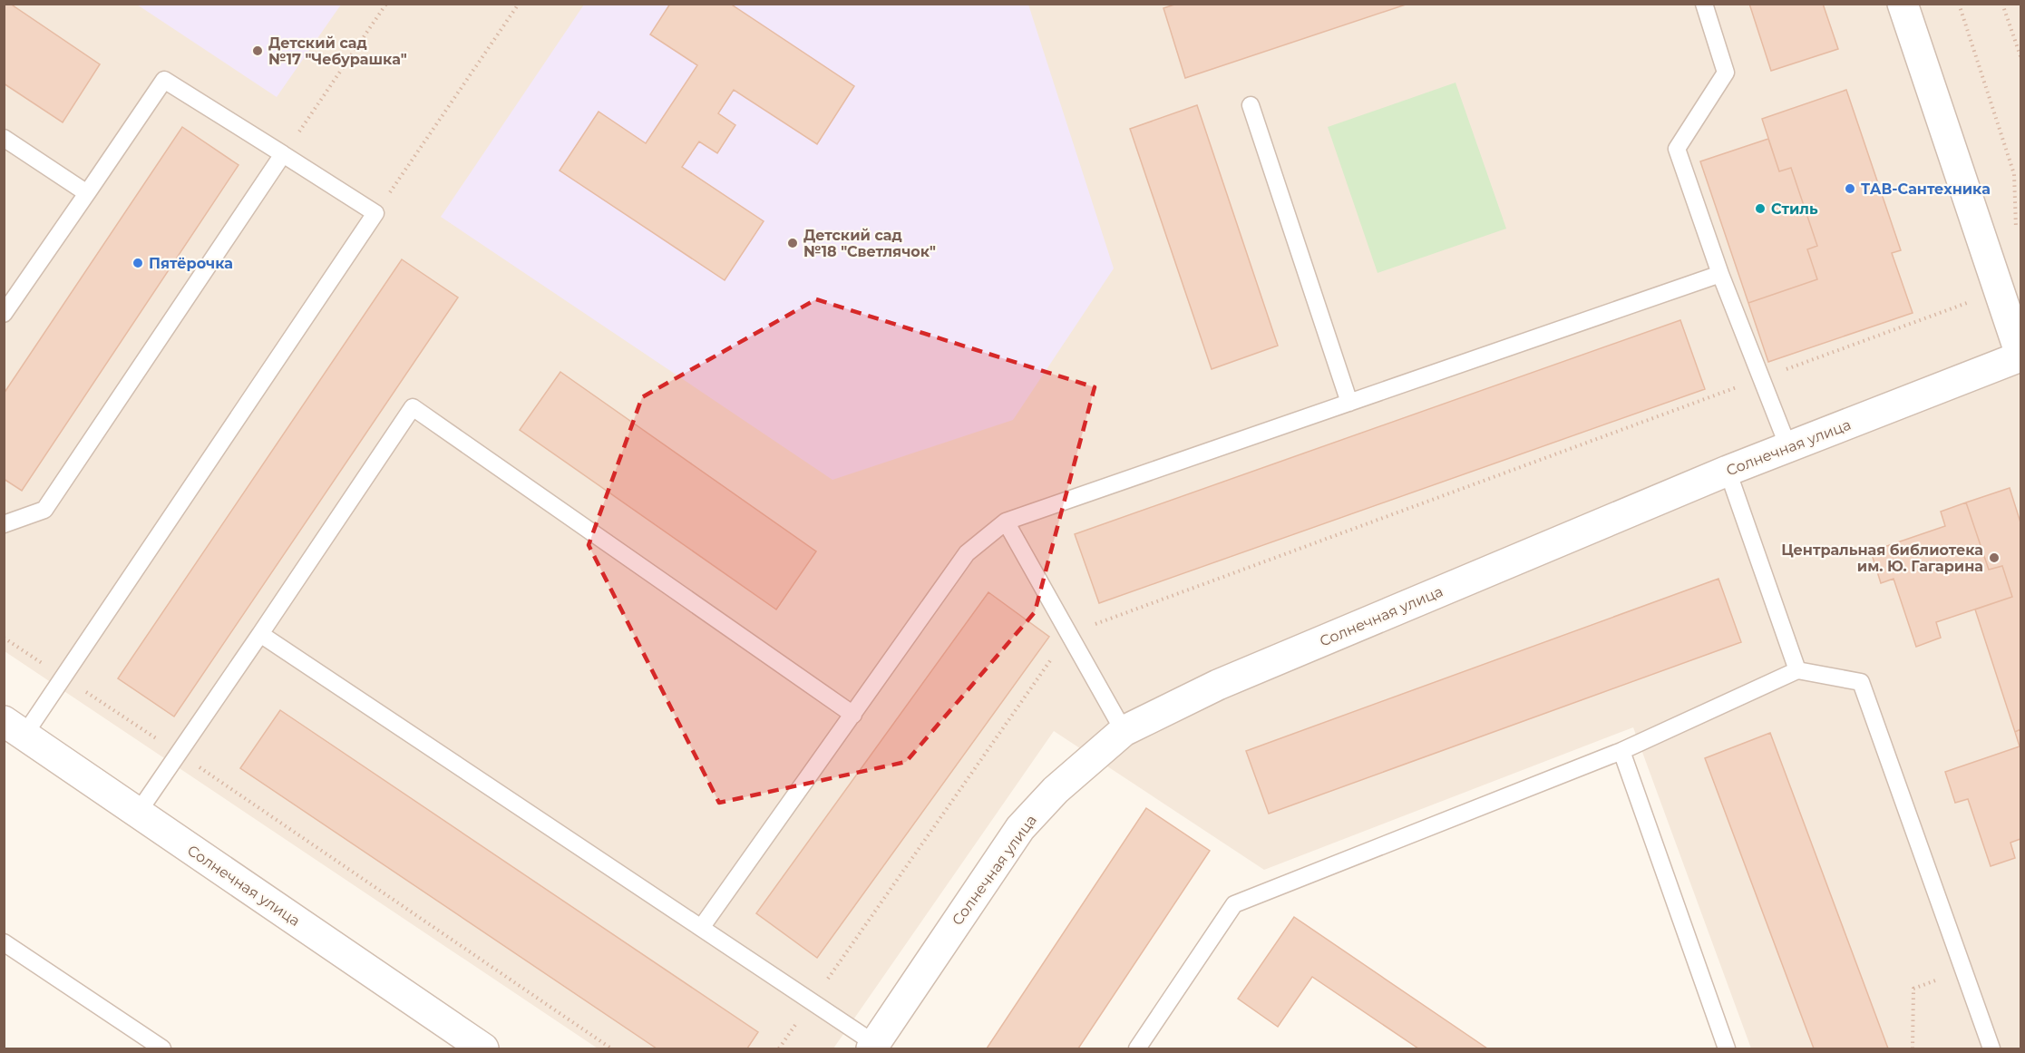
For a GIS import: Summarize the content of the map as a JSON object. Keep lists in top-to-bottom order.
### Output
{
  "streets": {
    "street": ["Солнечная улица"]
  },
  "places": [
    "Детский сад №17 \"Чебурашка\"",
    "ТАВ-Сантехника",
    "Стиль",
    "Детский сад №18 \"Светлячок\"",
    "Пятёрочка",
    "Центральная библиотека им. Ю. Гагарина"
  ]
}
